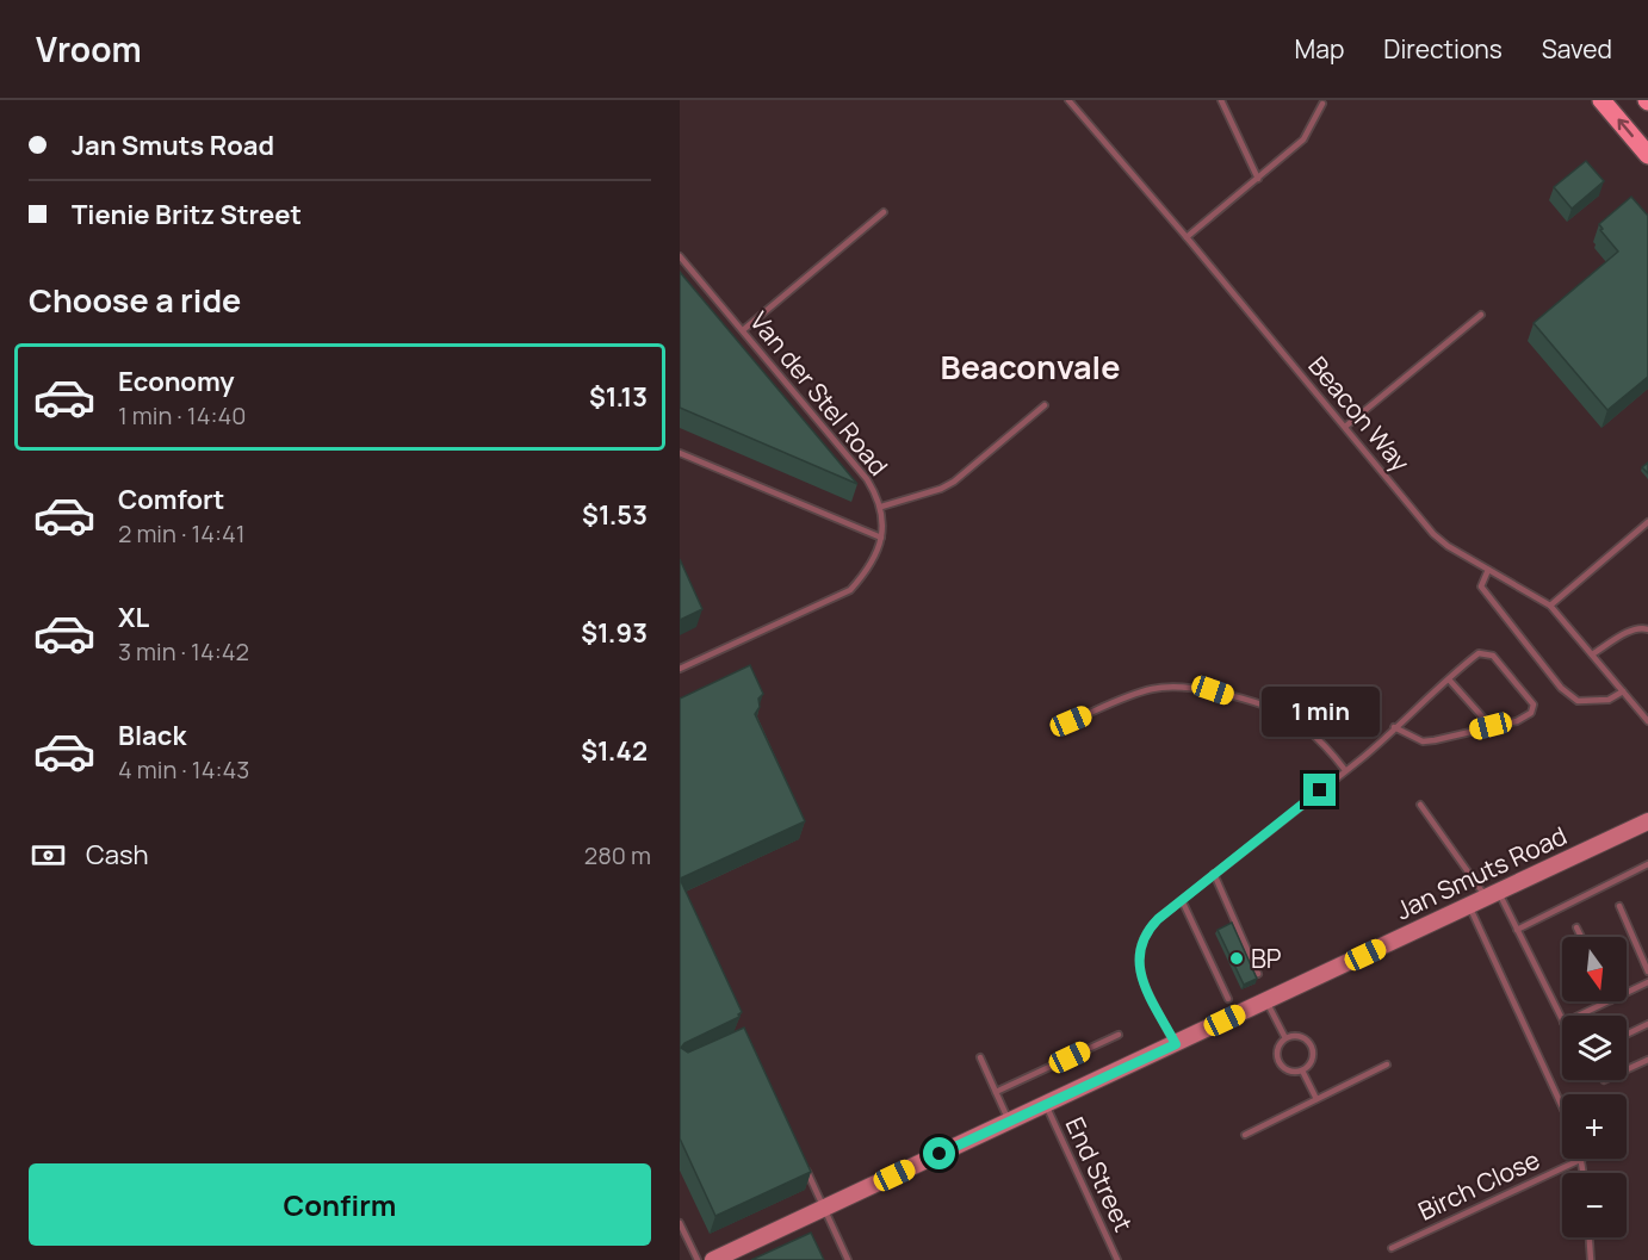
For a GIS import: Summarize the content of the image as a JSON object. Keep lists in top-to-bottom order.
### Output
{
  "streets": {
    "street": ["Jan Smuts Road"],
    "lane": [
      "Van der Stel Road",
      "Beacon Way",
      "End Street",
      "Birch Close"
    ]
  },
  "crossings": [
    ["Jan Smuts Road", "End Street"]
  ],
  "districts": ["Beaconvale"],
  "places": ["BP"],
  "north": "bottom",
  "page": {
    "header": "Vroom",
    "nav": ["Map", "Directions", "Saved"],
    "banner": ["Jan Smuts Road", "Tienie Britz Street"],
    "heading": "Choose a ride",
    "list": [
      {
        "name": "Economy",
        "note": "1 min · 14:40",
        "value": "$1.13"
      },
      {
        "name": "Comfort",
        "note": "2 min · 14:41",
        "value": "$1.53"
      },
      {
        "name": "XL",
        "note": "3 min · 14:42",
        "value": "$1.93"
      },
      {
        "name": "Black",
        "note": "4 min · 14:43",
        "value": "$1.42"
      }
    ],
    "bubble": "1 min",
    "pay": ["Cash", "280 m"],
    "map_buttons": ["+", "−"],
    "buttons": "Confirm"
  }
}
